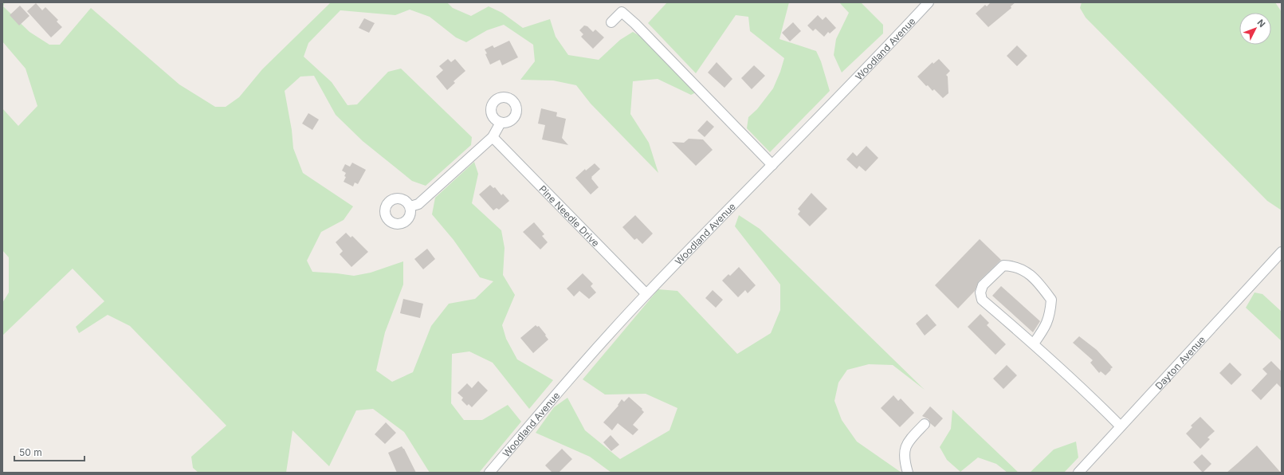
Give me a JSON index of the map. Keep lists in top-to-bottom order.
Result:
{
  "streets": {
    "street": ["Woodland Avenue", "Pine Needle Drive", "Dayton Avenue"]
  },
  "crossings": [
    ["Woodland Avenue", "Pine Needle Drive"]
  ],
  "scale_bar": "50 m",
  "north": "top right"
}
